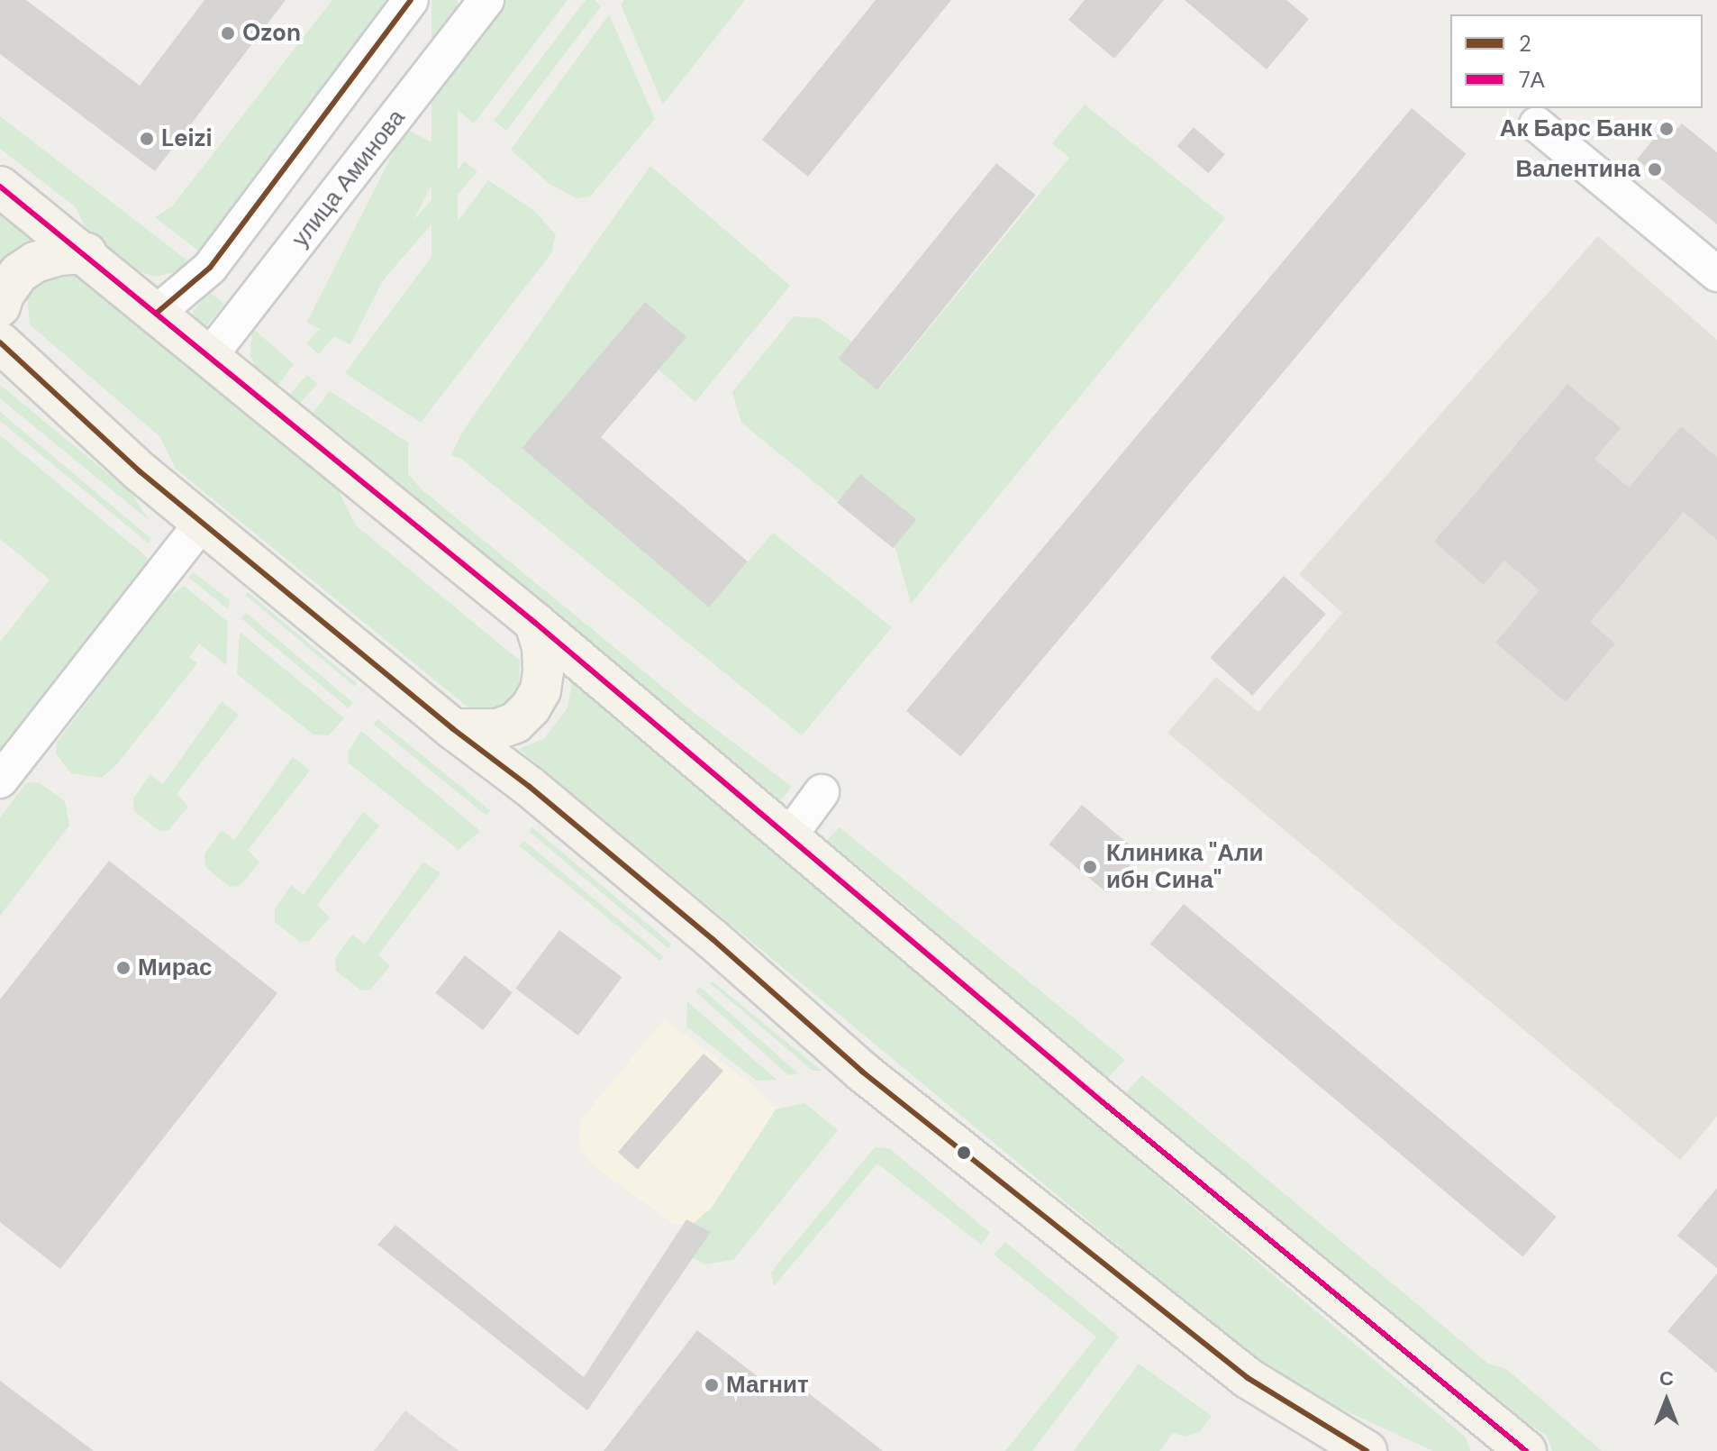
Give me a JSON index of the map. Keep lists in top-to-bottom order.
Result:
{
  "streets": {
    "street": ["улица Аминова"]
  },
  "places": [
    "Ozon",
    "Ак Барс Банк",
    "Leizi",
    "Валентина",
    "Клиника \"Али ибн Сина\"",
    "Мирас",
    "Магнит"
  ],
  "lines": ["transit line 2", "transit line 7А"],
  "legend": ["2", "7А"],
  "north": "top"
}
